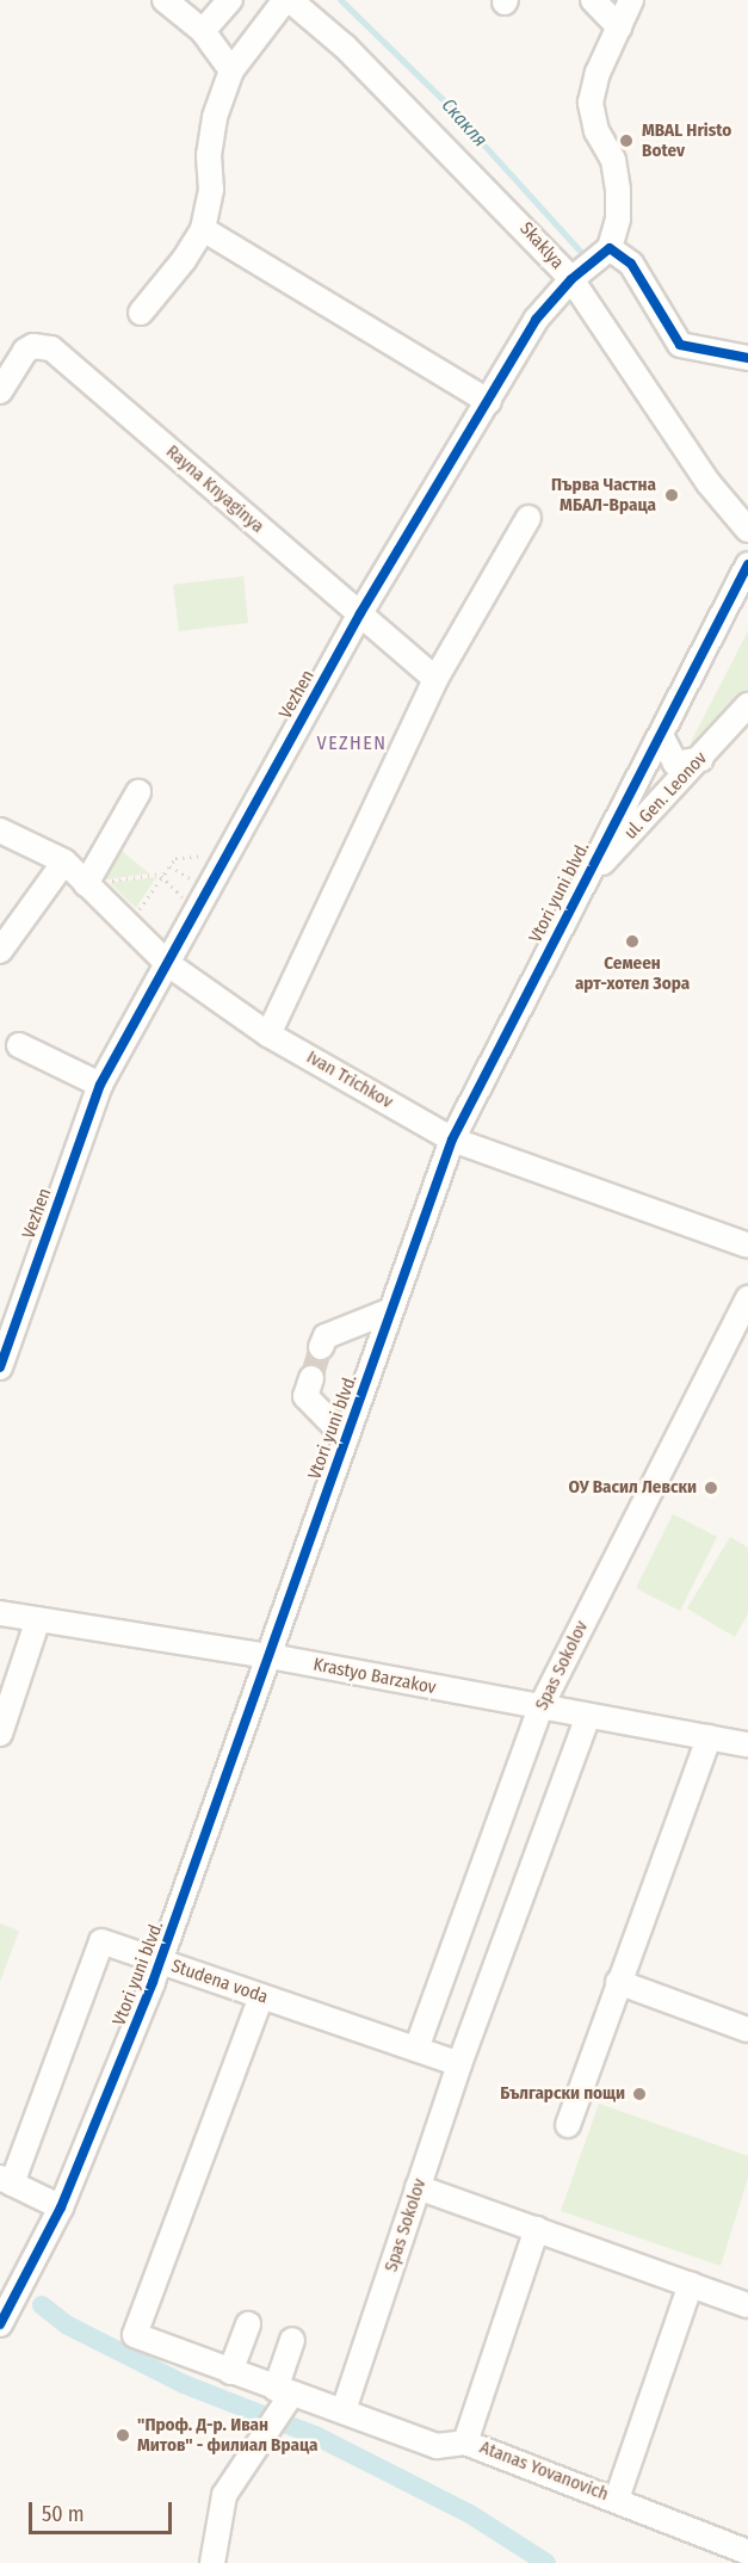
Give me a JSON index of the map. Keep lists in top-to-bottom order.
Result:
{
  "streets": {
    "street": [
      "Skaklya",
      "Rayna Knyaginya",
      "Vezhen",
      "ul. Gen. Leonov",
      "Vtori yuni blvd.",
      "Ivan Trichkov",
      "Spas Sokolov",
      "Krastyo Barzakov",
      "Studena voda",
      "Atanas Yovanovich"
    ]
  },
  "crossings": [
    ["Skaklya", "Vezhen"],
    ["Rayna Knyaginya", "Vezhen"],
    ["Vezhen", "Ivan Trichkov"],
    ["ul. Gen. Leonov", "Vtori yuni blvd."],
    ["Vtori yuni blvd.", "Ivan Trichkov"],
    ["Vtori yuni blvd.", "Krastyo Barzakov"],
    ["Vtori yuni blvd.", "Studena voda"],
    ["Spas Sokolov", "Krastyo Barzakov"],
    ["Spas Sokolov", "Studena voda"],
    ["Spas Sokolov", "Atanas Yovanovich"],
    ["Studena voda", "Atanas Yovanovich"]
  ],
  "districts": ["VEZHEN"],
  "water": ["Скакля"],
  "places": [
    "MBAL Hristo Botev",
    "Първа Частна МБАЛ-Враца",
    "Семеен арт-хотел Зора",
    "ОУ Васил Левски",
    "Български пощи",
    "\"Проф. Д-р. Иван Митов\" - филиал Враца"
  ],
  "scale_bar": "50 m"
}
